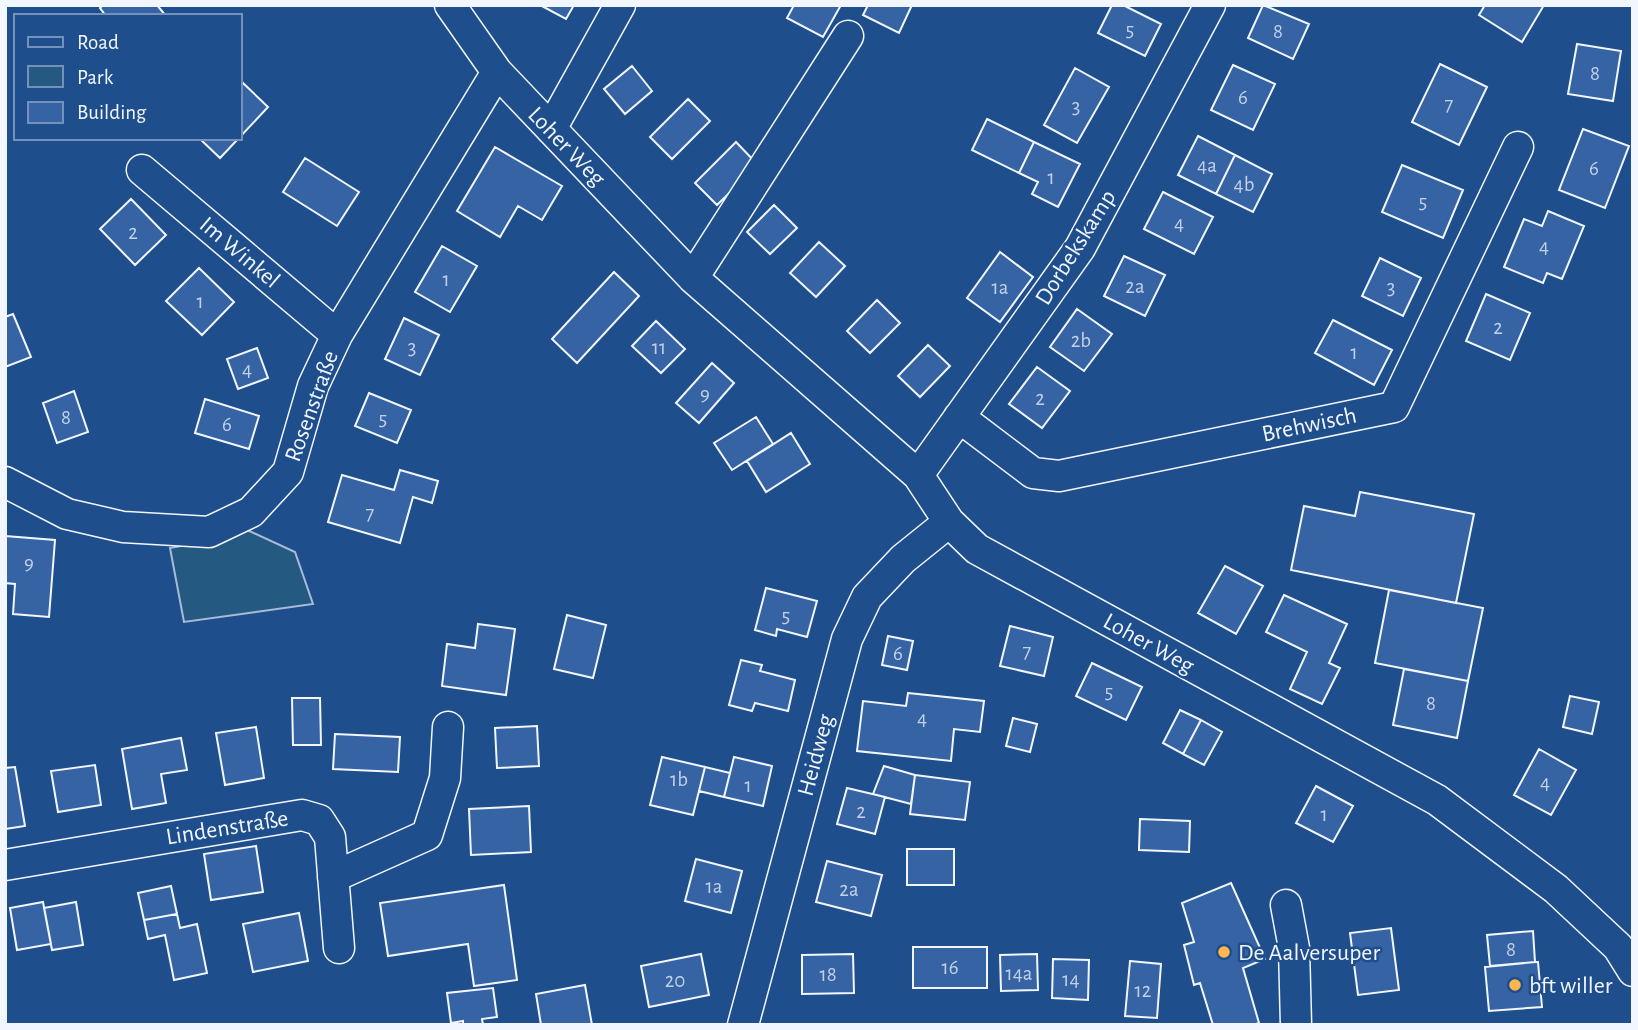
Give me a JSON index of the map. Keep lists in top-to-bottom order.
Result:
{
  "streets": {
    "street": [
      "Loher Weg",
      "Dorbekskamp",
      "Im Winkel",
      "Rosenstraße",
      "Brehwisch",
      "Heidweg",
      "Lindenstraße"
    ]
  },
  "crossings": [
    ["Loher Weg", "Dorbekskamp"],
    ["Loher Weg", "Rosenstraße"],
    ["Loher Weg", "Heidweg"],
    ["Dorbekskamp", "Brehwisch"],
    ["Im Winkel", "Rosenstraße"]
  ],
  "places": ["De Aalversuper", "bft willer"],
  "house_numbers": [
    "5",
    "8",
    "8",
    "6",
    "7",
    "3",
    "4a",
    "6",
    "1",
    "4b",
    "5",
    "4",
    "2",
    "4",
    "1",
    "2a",
    "1a",
    "3",
    "1",
    "2",
    "2b",
    "3",
    "11",
    "1",
    "4",
    "9",
    "2",
    "8",
    "5",
    "6",
    "7",
    "9",
    "5",
    "7",
    "6",
    "5",
    "8",
    "4",
    "1b",
    "4",
    "1",
    "2",
    "1",
    "1a",
    "2a",
    "8",
    "16",
    "14a",
    "18",
    "14",
    "20",
    "12"
  ],
  "legend": ["Road", "Park", "Building"]
}
